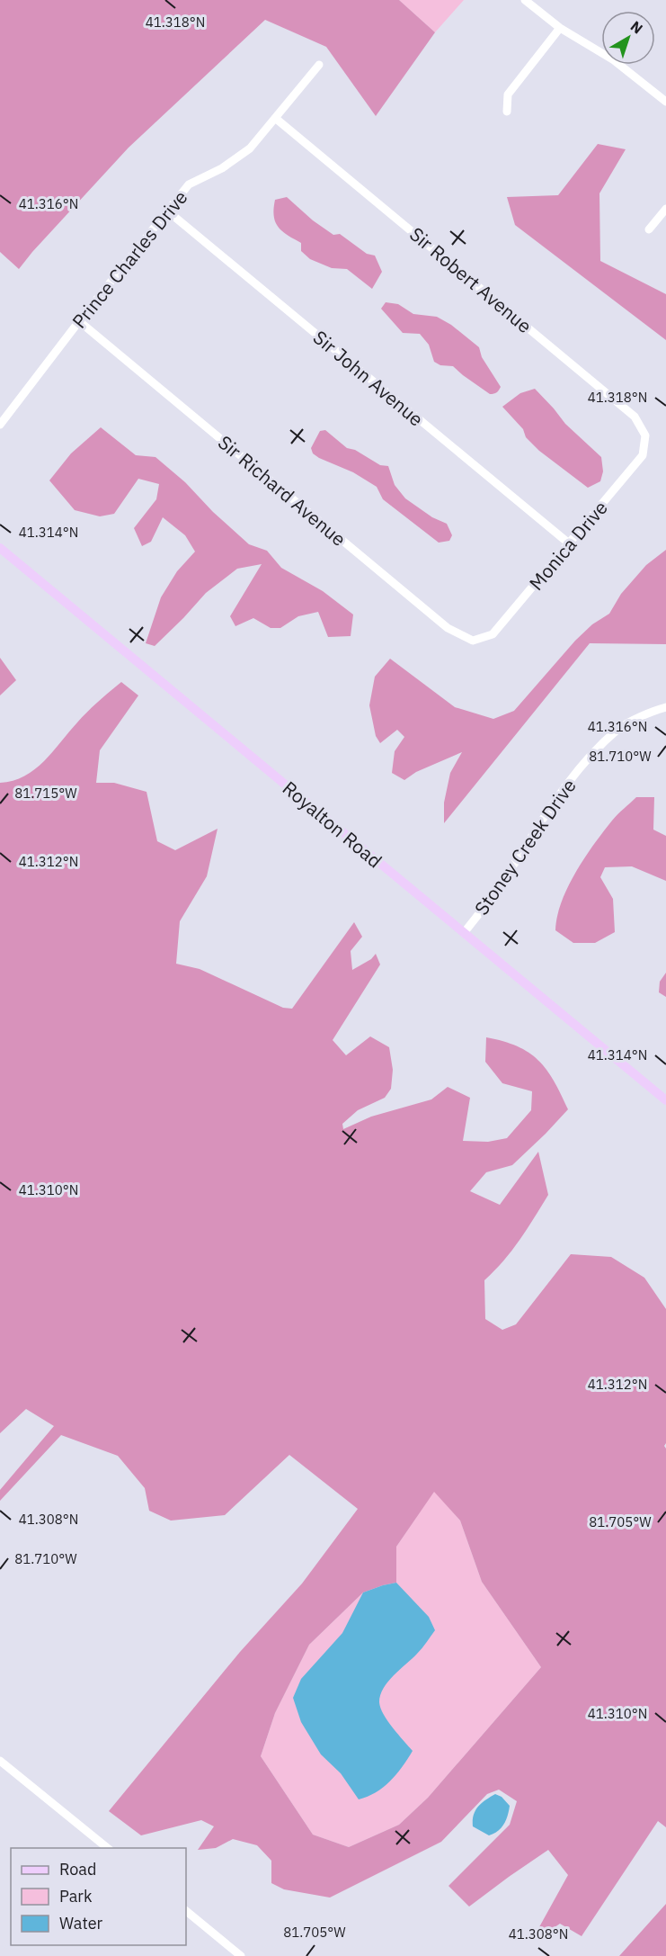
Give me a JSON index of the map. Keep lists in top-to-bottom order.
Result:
{
  "streets": {
    "main road": ["Royalton Road"],
    "street": [
      "Prince Charles Drive",
      "Sir Robert Avenue",
      "Sir John Avenue",
      "Sir Richard Avenue",
      "Monica Drive",
      "Stoney Creek Drive"
    ]
  },
  "crossings": [
    ["Prince Charles Drive", "Sir Robert Avenue"],
    ["Prince Charles Drive", "Sir John Avenue"],
    ["Prince Charles Drive", "Sir Richard Avenue"],
    ["Sir Robert Avenue", "Monica Drive"],
    ["Sir John Avenue", "Monica Drive"],
    ["Sir Richard Avenue", "Monica Drive"],
    ["Royalton Road", "Stoney Creek Drive"]
  ],
  "legend": ["Road", "Park", "Water"],
  "north": "top right",
  "coordinates": [
    "41.318°N",
    "41.316°N",
    "41.314°N",
    "81.710°W",
    "81.715°W",
    "41.312°N",
    "41.310°N",
    "41.308°N",
    "81.705°W"
  ]
}
